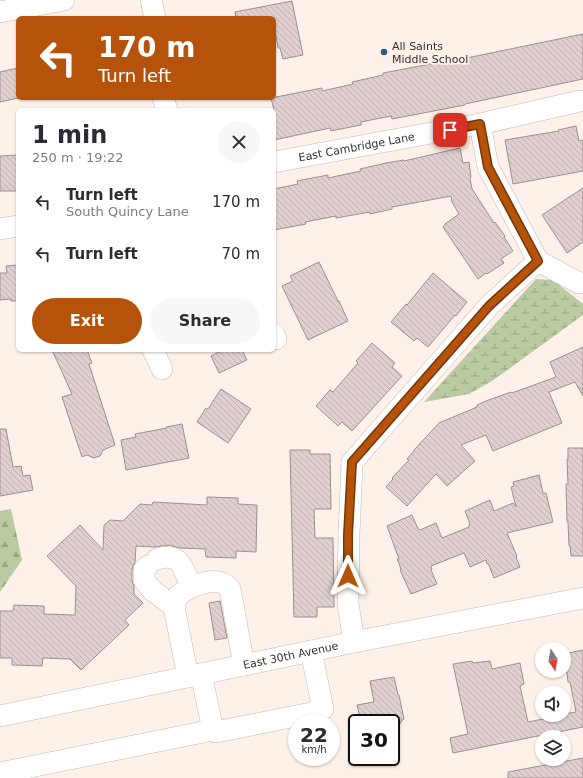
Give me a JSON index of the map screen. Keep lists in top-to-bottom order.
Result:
{
  "streets": {
    "street": ["East Cambridge Lane", "East 30th Avenue"]
  },
  "places": ["All Saints Middle School"],
  "north": "bottom",
  "page": {
    "turn": ["170 m", "Turn left"],
    "heading": ["1 min", "250 m · 19:22"],
    "list": [
      {
        "name": "Turn left",
        "note": "South Quincy Lane",
        "value": "170 m"
      },
      {
        "name": "Turn left",
        "value": "70 m"
      }
    ],
    "buttons": ["Exit", "Share"],
    "speed": "22 km/h",
    "limit": "30"
  }
}
